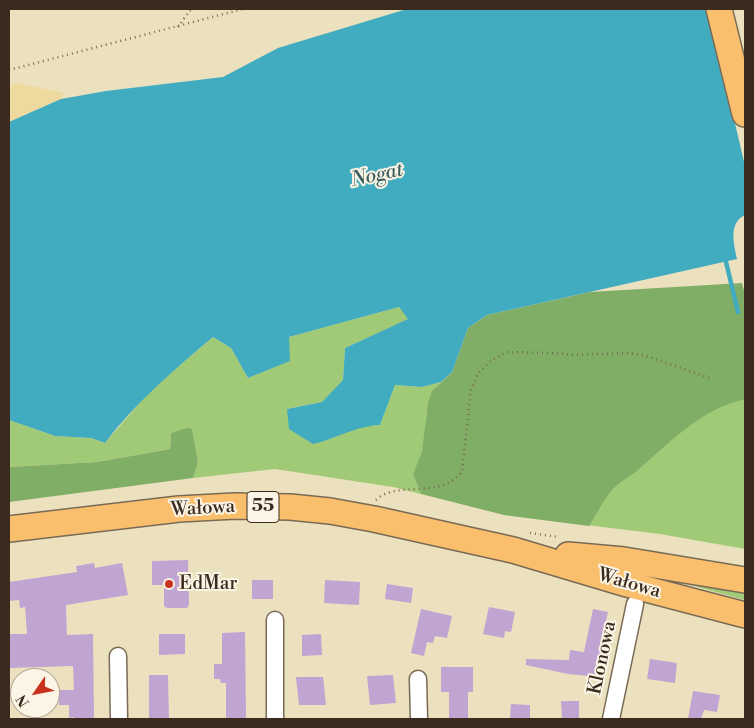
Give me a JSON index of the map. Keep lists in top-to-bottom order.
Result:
{
  "streets": {
    "main road": ["55", "Wałowa"],
    "street": ["Klonowa"]
  },
  "water": ["Nogat"],
  "places": ["EdMar"],
  "north": "bottom left"
}
